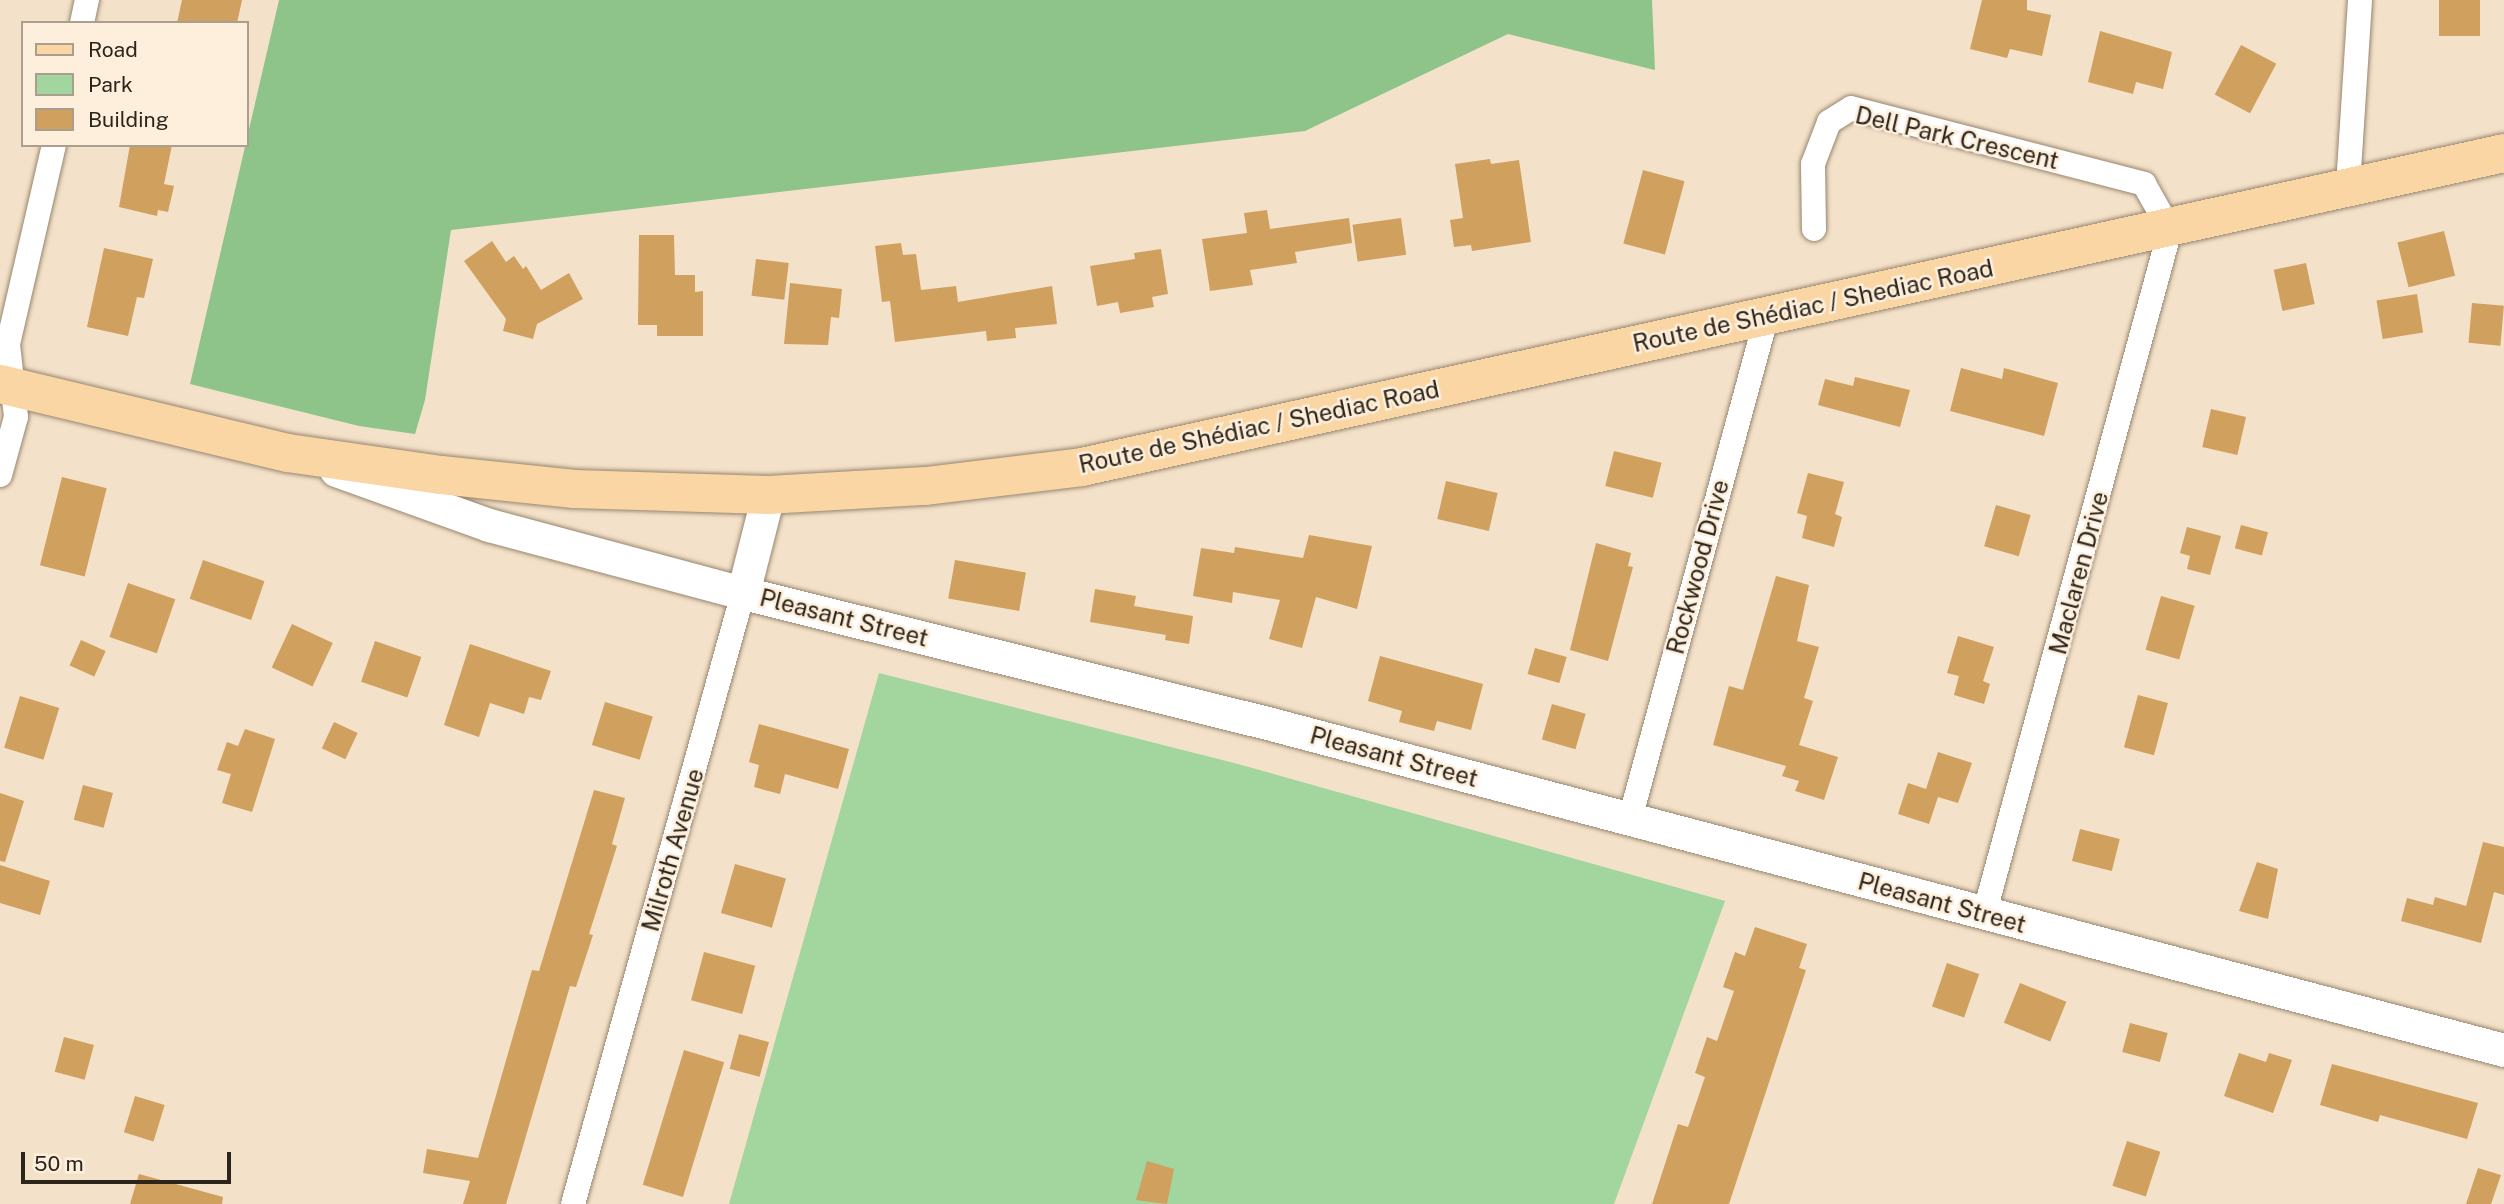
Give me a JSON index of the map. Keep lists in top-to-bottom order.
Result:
{
  "streets": {
    "main road": ["Route de Shédiac / Shediac Road"],
    "street": [
      "Dell Park Crescent",
      "Rockwood Drive",
      "Maclaren Drive",
      "Pleasant Street",
      "Milroth Avenue"
    ]
  },
  "crossings": [
    ["Dell Park Crescent", "Route de Shédiac / Shediac Road"],
    ["Dell Park Crescent", "Maclaren Drive"],
    ["Route de Shédiac / Shediac Road", "Rockwood Drive"],
    ["Route de Shédiac / Shediac Road", "Maclaren Drive"],
    ["Route de Shédiac / Shediac Road", "Pleasant Street"],
    ["Route de Shédiac / Shediac Road", "Milroth Avenue"],
    ["Rockwood Drive", "Pleasant Street"],
    ["Maclaren Drive", "Pleasant Street"],
    ["Pleasant Street", "Milroth Avenue"]
  ],
  "legend": ["Road", "Park", "Building"],
  "scale_bar": "50 m"
}
